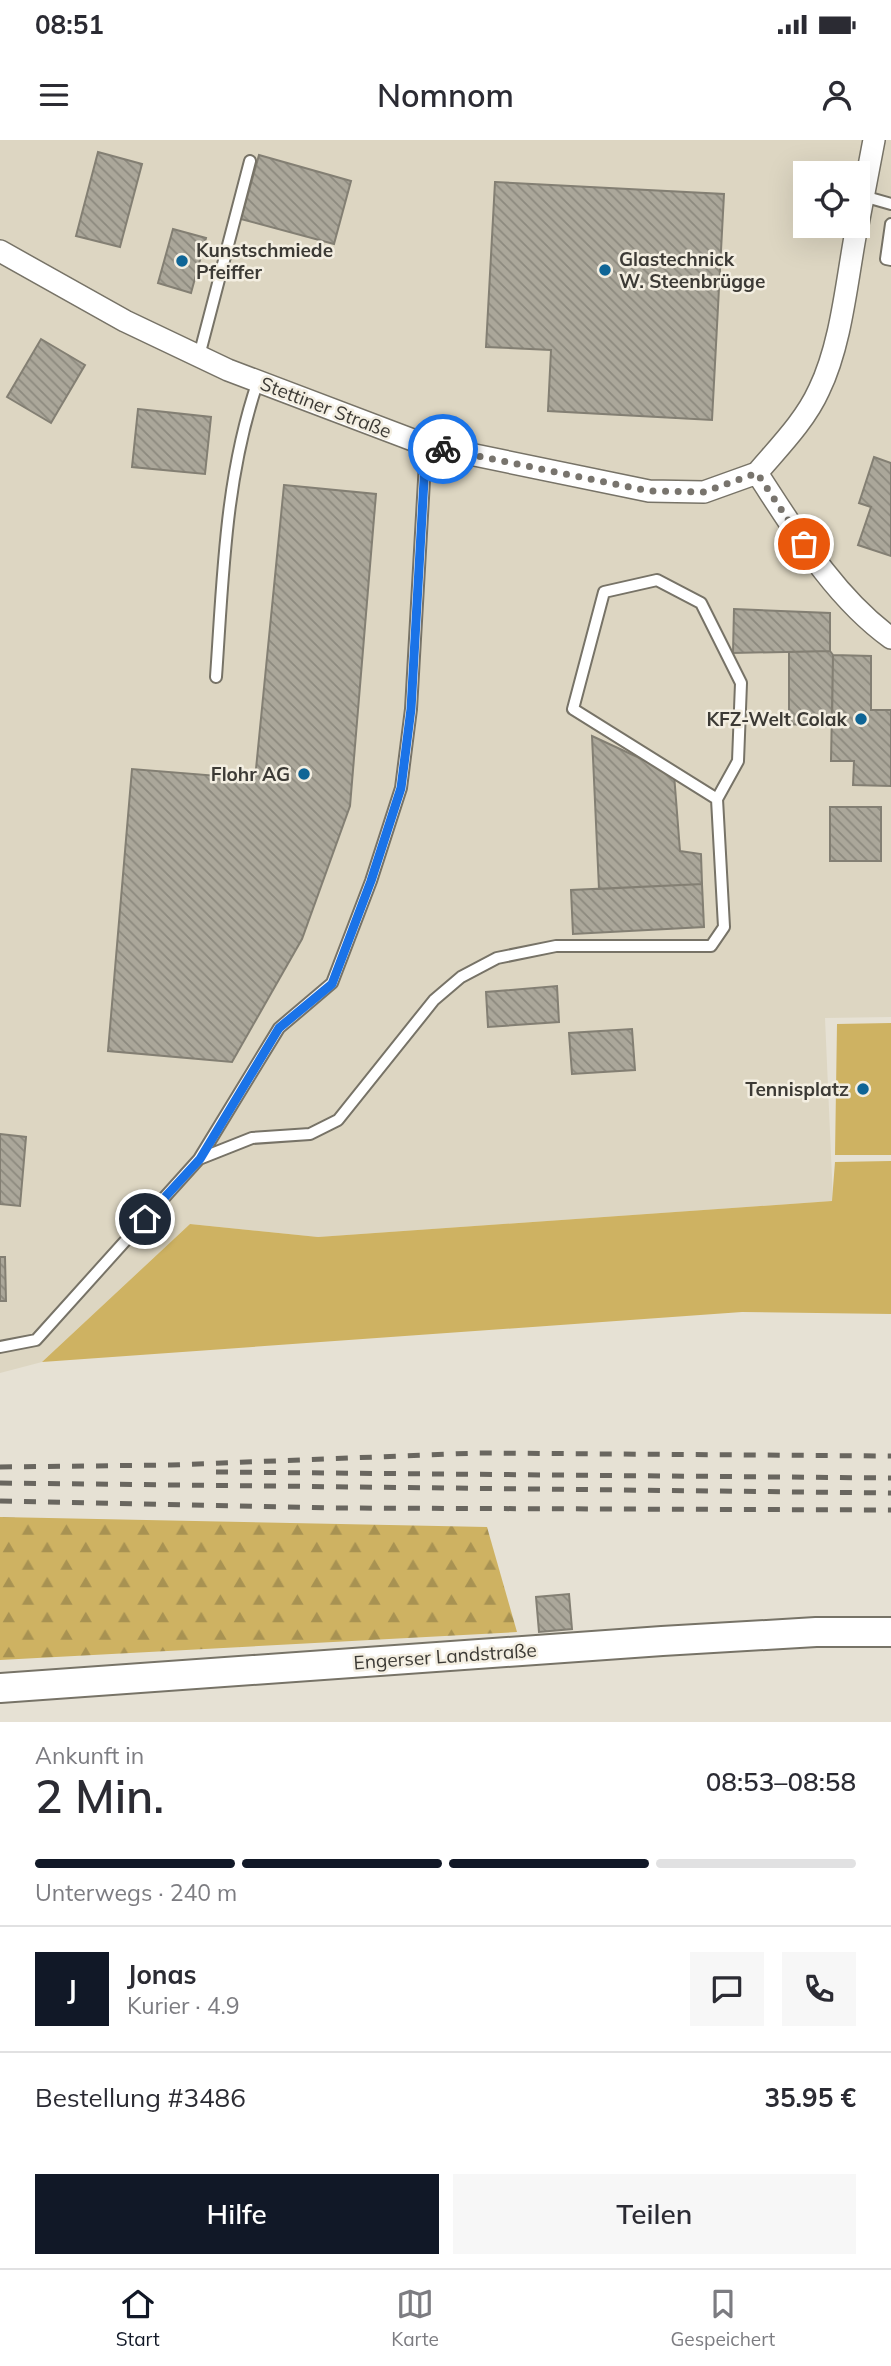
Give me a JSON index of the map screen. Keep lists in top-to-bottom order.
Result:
{
  "streets": {
    "main road": ["Engerser Landstraße"],
    "street": ["Stettiner Straße"]
  },
  "places": [
    "Kunstschmiede Pfeiffer",
    "Glastechnick W. Steenbrügge",
    "KFZ-Welt Colak",
    "Flohr AG",
    "Tennisplatz"
  ],
  "page": {
    "status": "08:51",
    "header": "Nomnom",
    "heading": ["2 Min.", "Ankunft in", "08:53–08:58"],
    "panel": [
      "Jonas",
      "Kurier · 4.9",
      "Bestellung #3486",
      "35.95 €"
    ],
    "bar": "Unterwegs · 240 m",
    "round": "J",
    "buttons": ["Hilfe", "Teilen"],
    "tabs": ["Start", "Karte", "Gespeichert"]
  }
}
